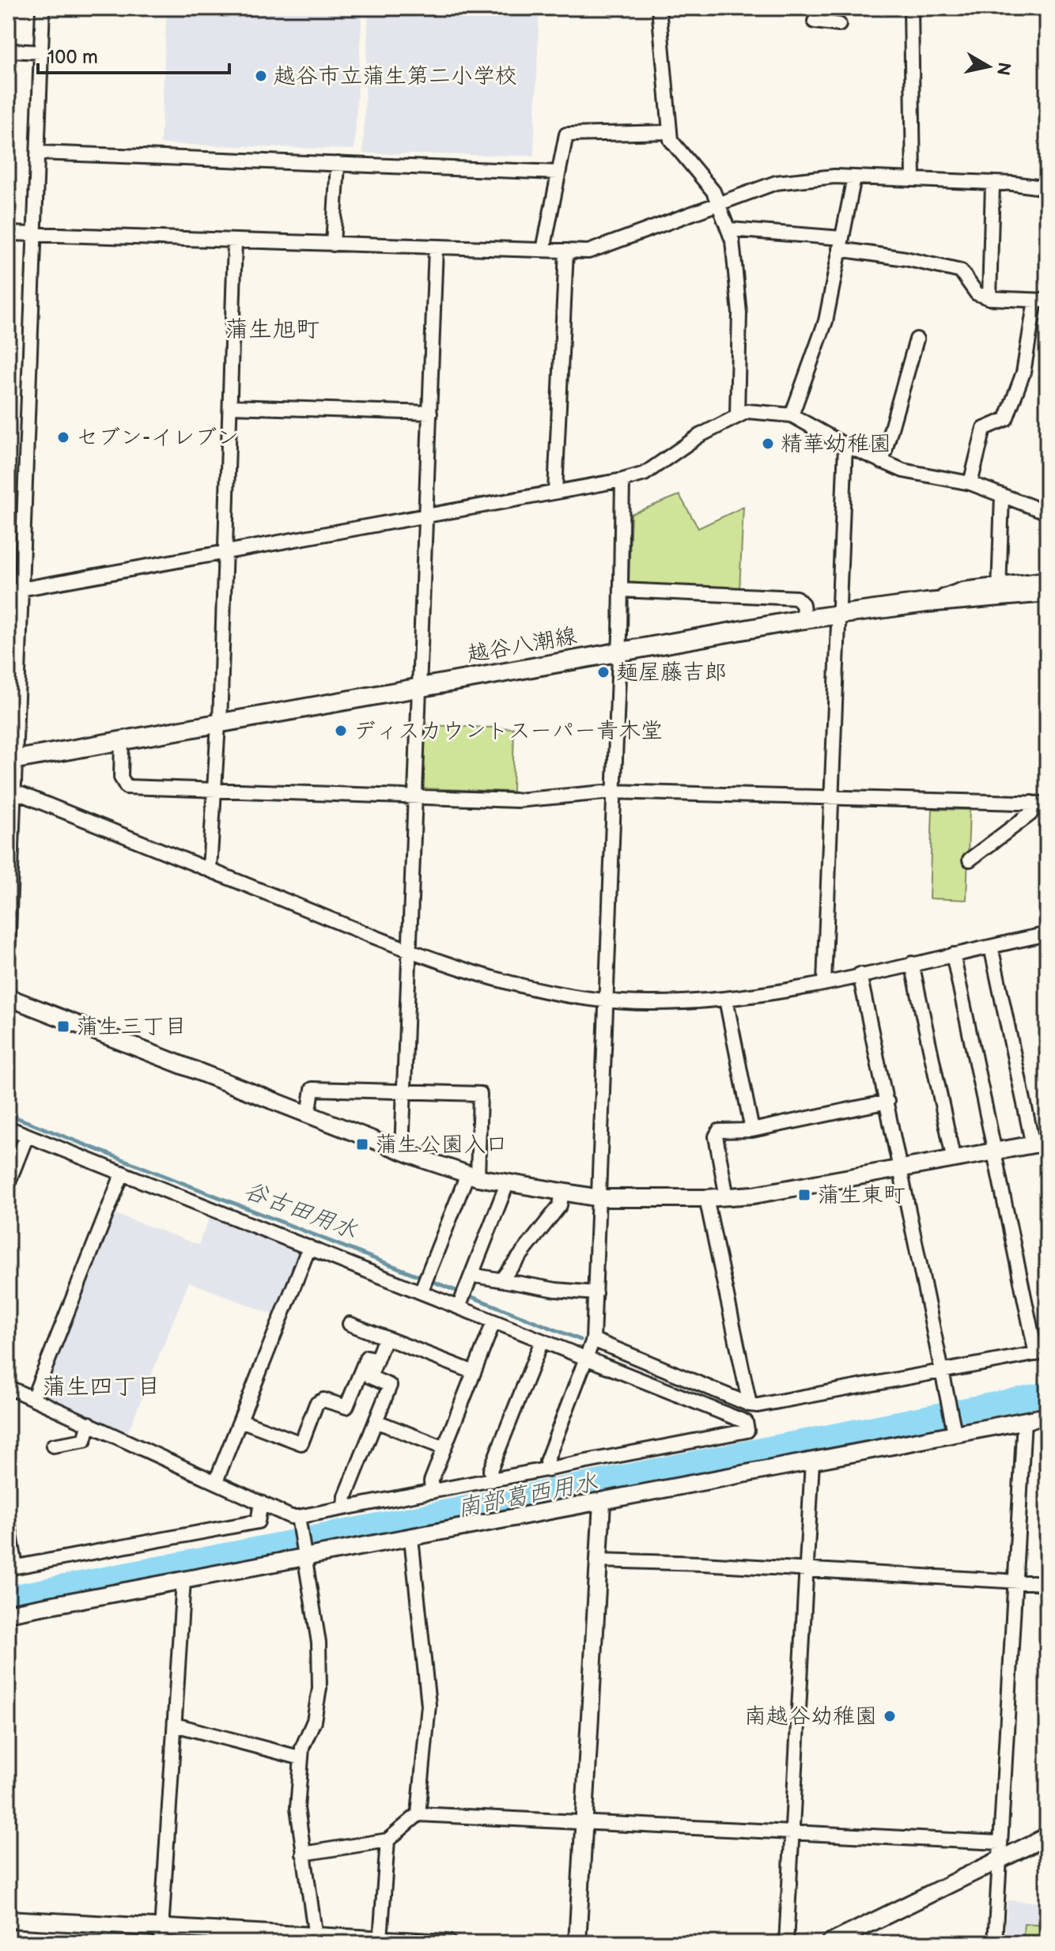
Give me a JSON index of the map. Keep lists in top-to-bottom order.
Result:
{
  "streets": {
    "main road": ["越谷八潮線"]
  },
  "districts": ["蒲生旭町", "蒲生四丁目"],
  "water": ["谷古田用水", "南部葛西用水"],
  "places": {
    "other": [
      "越谷市立蒲生第二小学校",
      "セブン-イレブン",
      "精華幼稚園",
      "麺屋藤吉郎",
      "ディスカウントスーパー青木堂",
      "南越谷幼稚園"
    ],
    "transit": ["蒲生三丁目", "蒲生公園入口", "蒲生東町"]
  },
  "scale_bar": "100 m",
  "north": "right"
}
